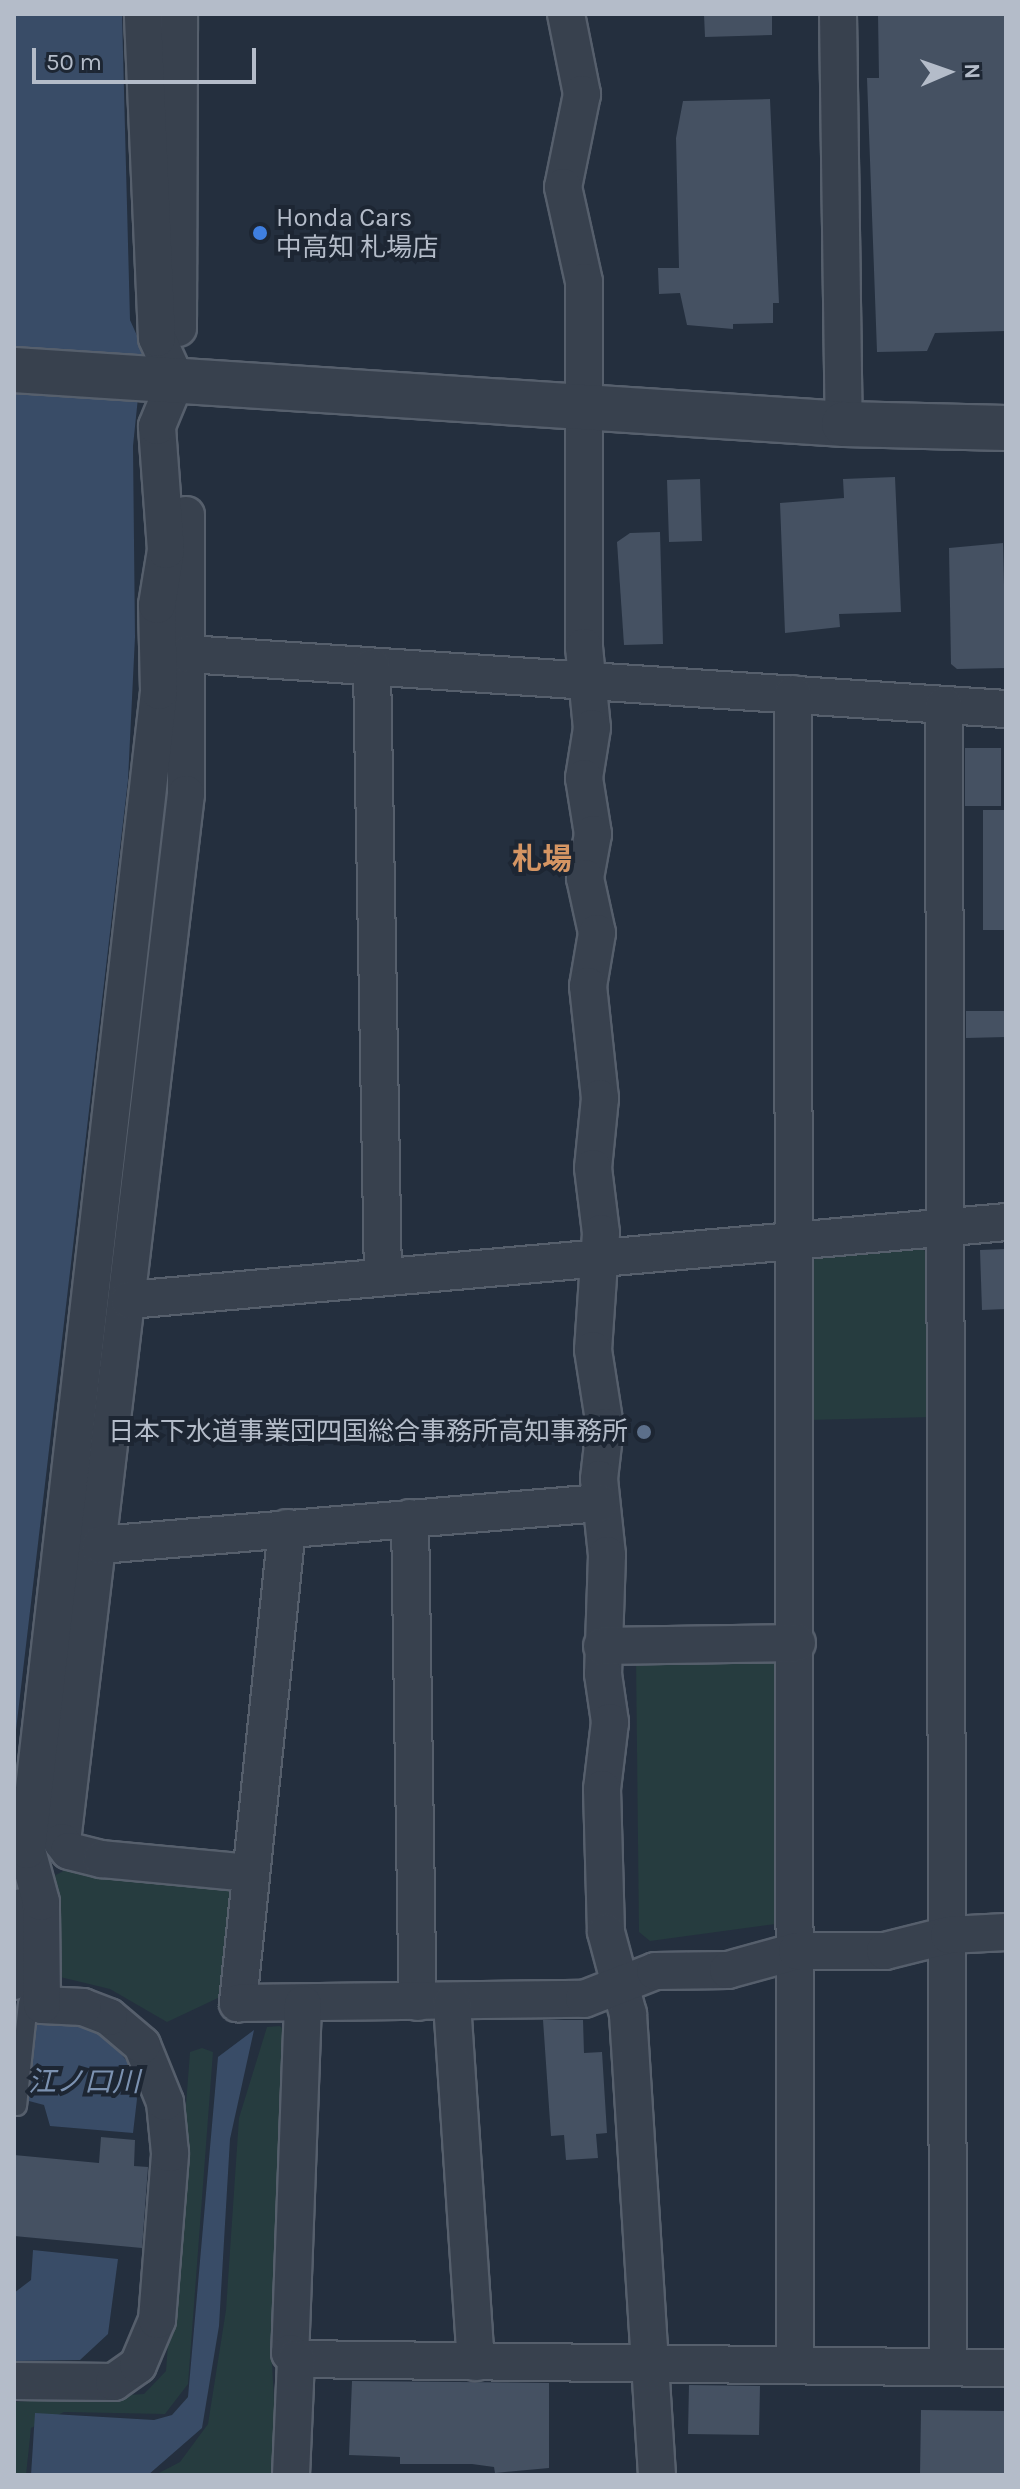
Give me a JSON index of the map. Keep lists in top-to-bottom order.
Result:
{
  "districts": ["札場"],
  "water": ["江ノ口川"],
  "places": ["Honda Cars 中高知 札場店", "日本下水道事業団四国総合事務所高知事務所"],
  "scale_bar": "50 m",
  "north": "right"
}
